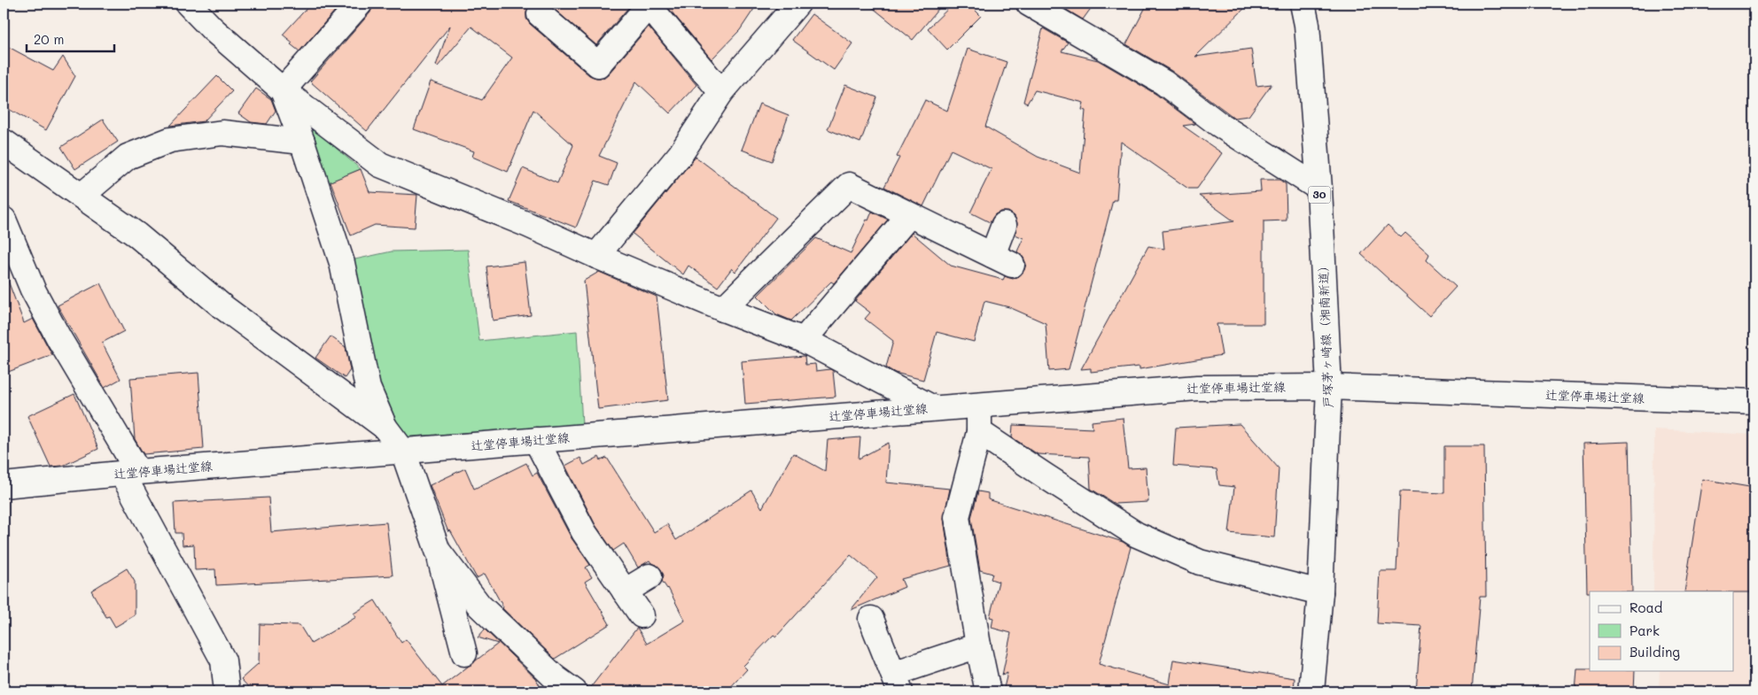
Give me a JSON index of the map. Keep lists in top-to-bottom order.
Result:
{
  "streets": {
    "main road": ["30", "戸塚茅ヶ崎線（湘南新道）", "辻堂停車場辻堂線"]
  },
  "crossings": [
    ["戸塚茅ヶ崎線（湘南新道）", "辻堂停車場辻堂線"]
  ],
  "legend": ["Road", "Park", "Building"],
  "scale_bar": "20 m"
}
